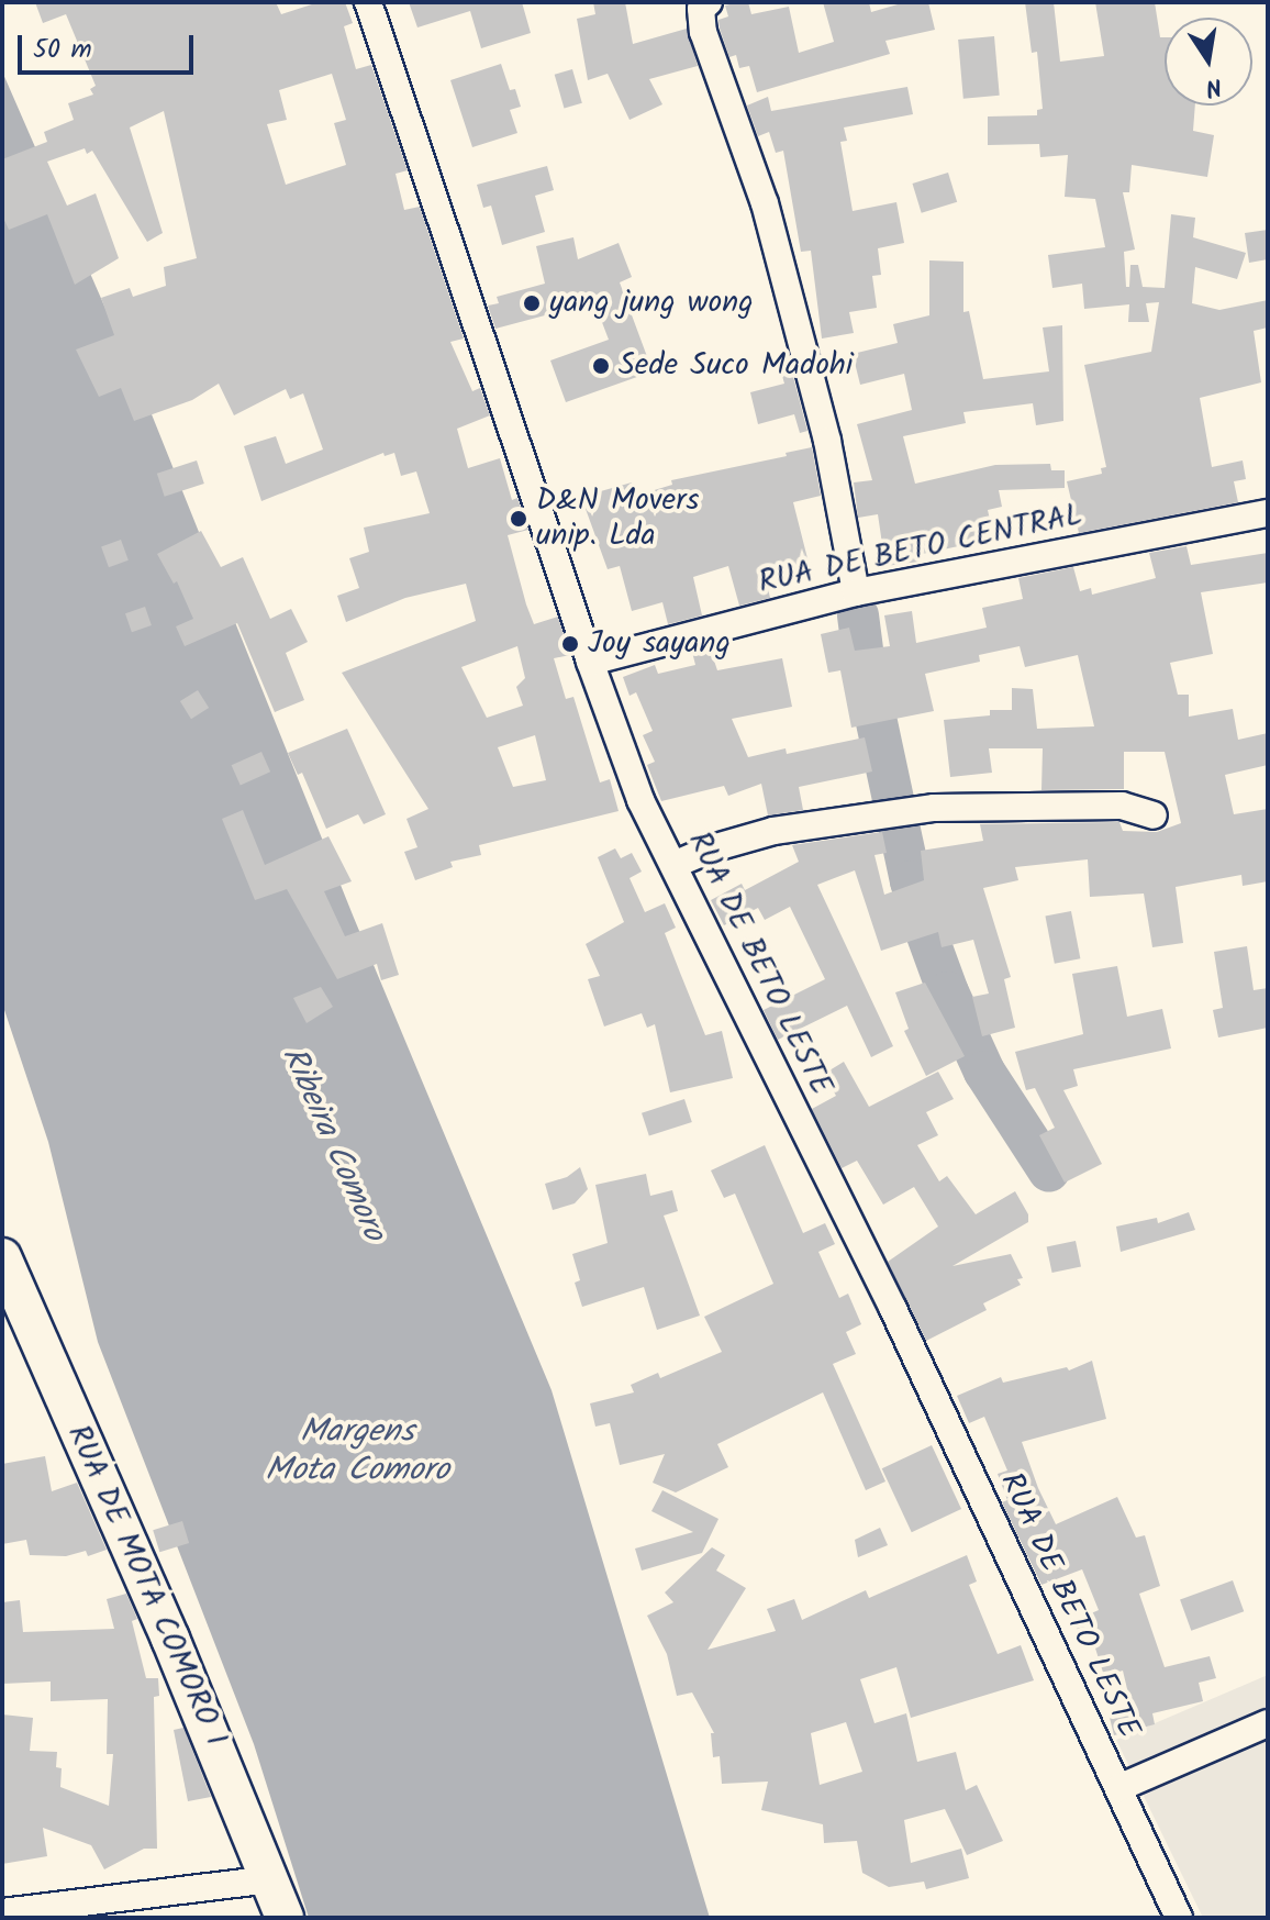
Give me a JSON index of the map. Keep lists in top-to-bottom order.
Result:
{
  "streets": {
    "street": ["RUA DE BETO CENTRAL", "RUA DE BETO LESTE", "RUA DE MOTA COMORO I"]
  },
  "crossings": [
    ["RUA DE BETO CENTRAL", "RUA DE BETO LESTE"]
  ],
  "water": ["Ribeira Comoro", "Margens Mota Comoro"],
  "places": [
    "yang jung wong",
    "Sede Suco Madohi",
    "D&N Movers unip. Lda",
    "Joy sayang"
  ],
  "scale_bar": "50 m",
  "north": "bottom"
}
